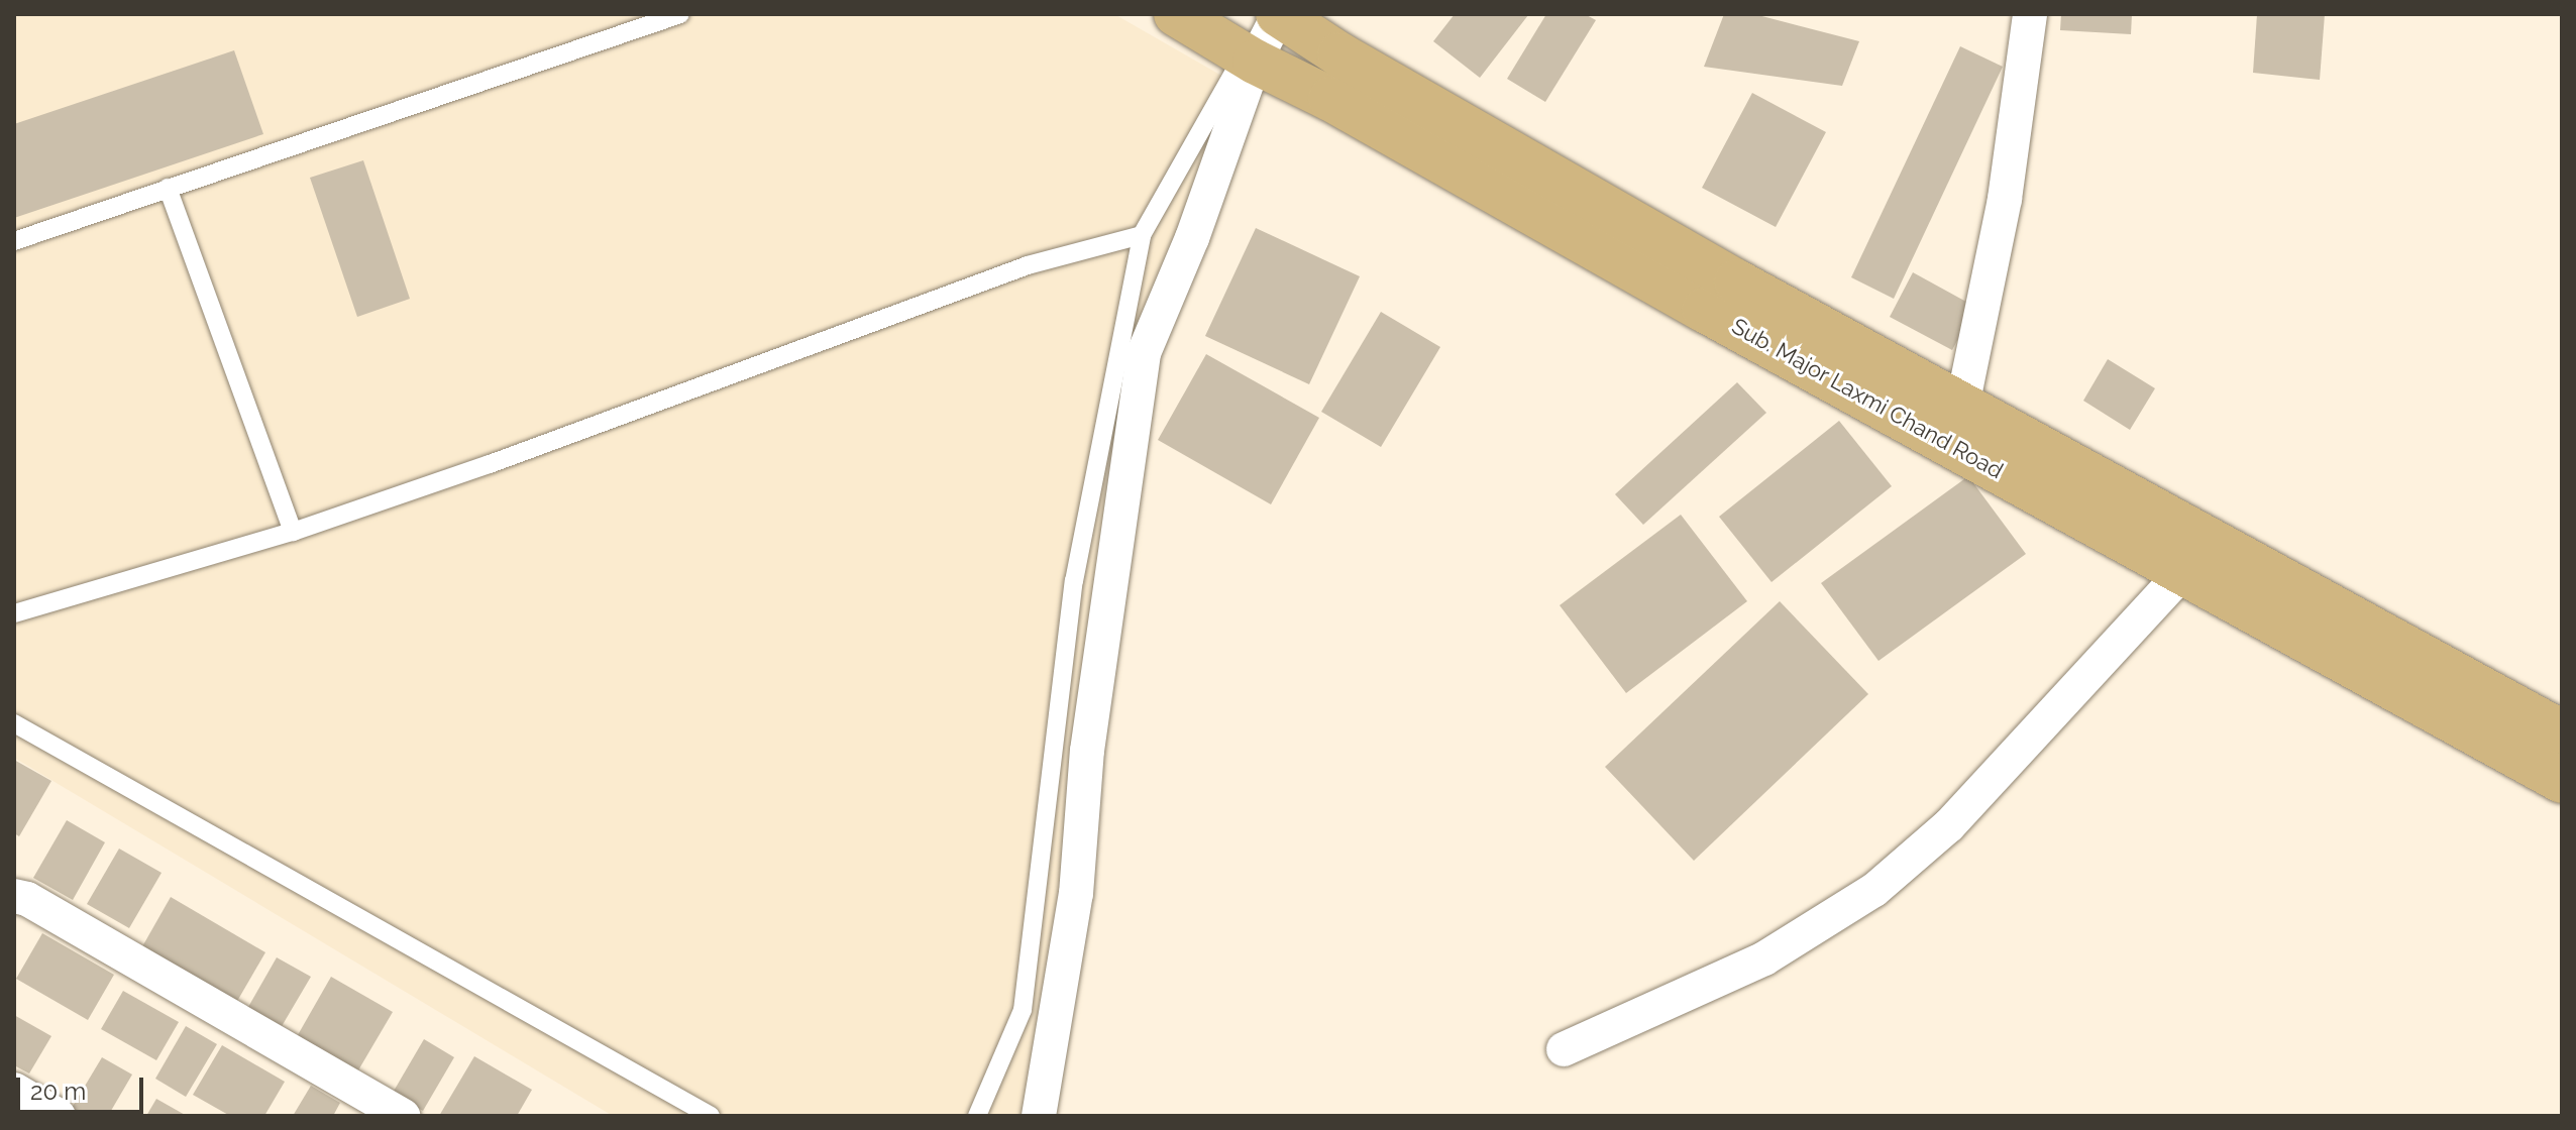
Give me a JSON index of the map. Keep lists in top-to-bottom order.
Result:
{
  "streets": {
    "main road": ["Sub. Major Laxmi Chand Road"]
  },
  "scale_bar": "20 m"
}
